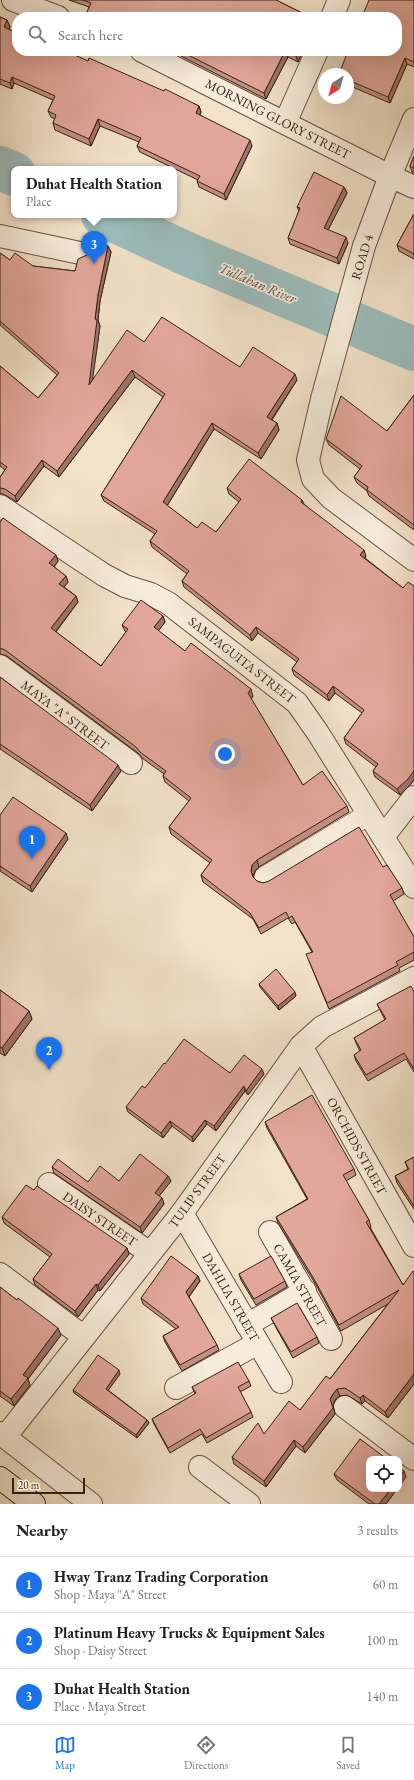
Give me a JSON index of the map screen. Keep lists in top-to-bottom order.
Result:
{
  "streets": {
    "street": [
      "MORNING GLORY STREET",
      "ROAD 4",
      "SAMPAGUITA STREET",
      "MAYA \"A\" STREET",
      "ORCHIDS STREET",
      "TULIP STREET",
      "DAISY STREET",
      "CAMIA STREET",
      "DAHLIA STREET"
    ]
  },
  "crossings": [
    ["MORNING GLORY STREET", "ROAD 4"],
    ["ORCHIDS STREET", "TULIP STREET"],
    ["TULIP STREET", "DAISY STREET"],
    ["TULIP STREET", "DAHLIA STREET"]
  ],
  "water": ["Tullahan River"],
  "scale_bar": "20 m",
  "north": "bottom left",
  "page": {
    "search": "Search here",
    "popup": ["Duhat Health Station", "Place"],
    "pins": ["3", "1", "2"],
    "scale": "20 m",
    "heading": ["Nearby", "3 results"],
    "list": [
      {
        "mark": "1",
        "name": "Hway Tranz Trading Corporation",
        "note": "Shop · Maya \"A\" Street",
        "value": "60 m"
      },
      {
        "mark": "2",
        "name": "Platinum Heavy Trucks & Equipment Sales",
        "note": "Shop · Daisy Street",
        "value": "100 m"
      },
      {
        "mark": "3",
        "name": "Duhat Health Station",
        "note": "Place · Maya Street",
        "value": "140 m"
      }
    ],
    "nav": ["Map", "Directions", "Saved"]
  }
}
